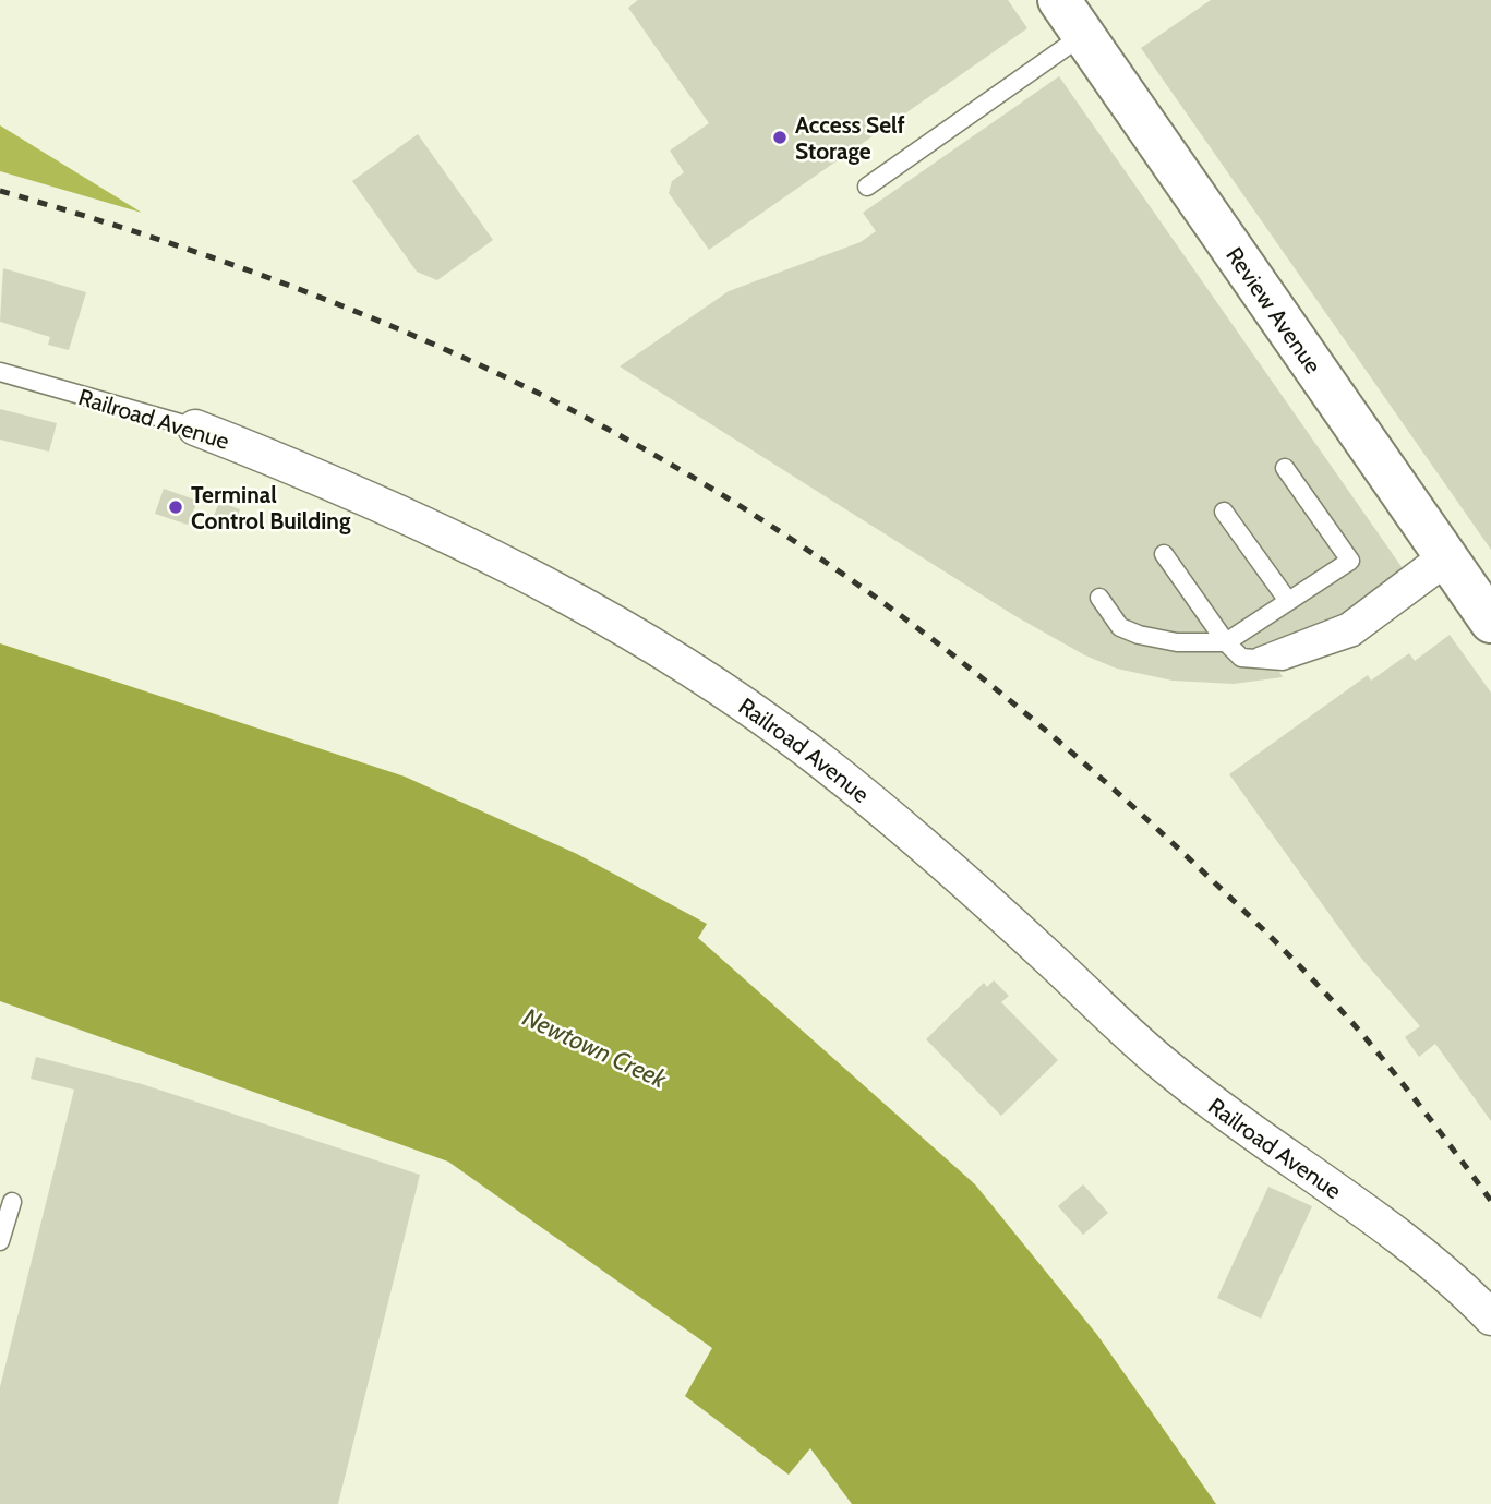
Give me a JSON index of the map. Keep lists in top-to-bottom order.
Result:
{
  "streets": {
    "main road": ["Review Avenue"],
    "street": ["Railroad Avenue"]
  },
  "water": ["Newtown Creek"],
  "places": ["Access Self Storage", "Terminal Control Building"]
}
